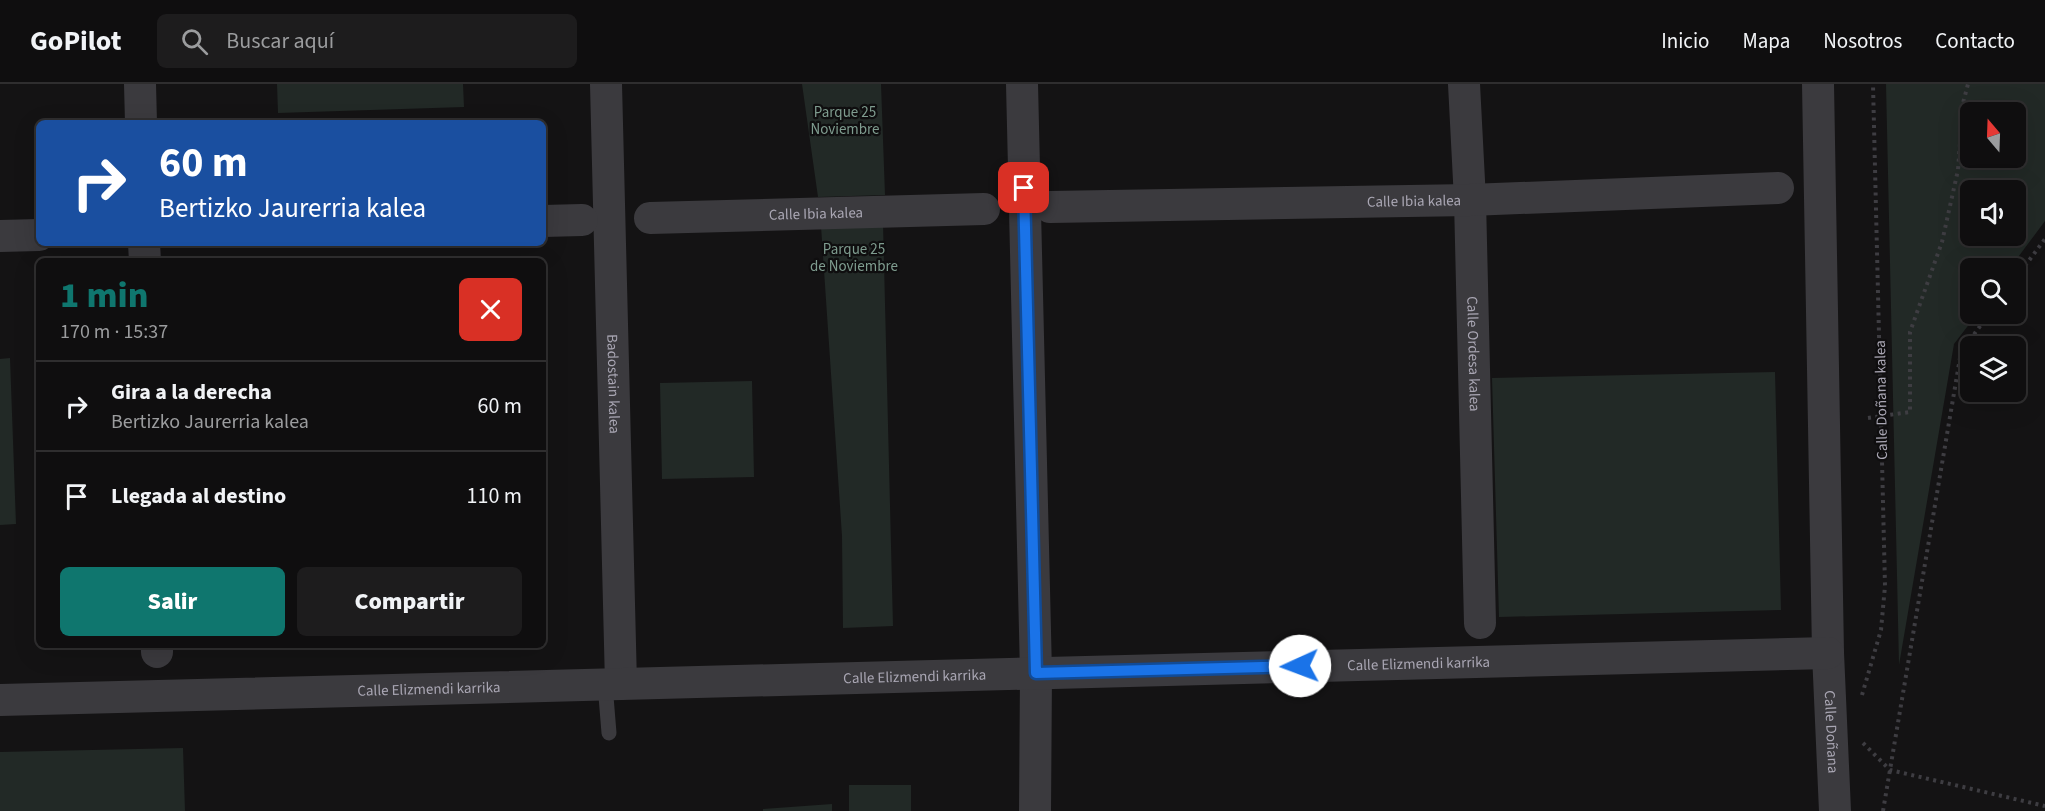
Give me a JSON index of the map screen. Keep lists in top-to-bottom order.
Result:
{
  "streets": {
    "street": [
      "Calle Ibia kalea",
      "Calle Ordesa kalea",
      "Badostain kalea",
      "Calle Elizmendi karrika",
      "Calle Doñana"
    ],
    "path": ["Calle Doñana kalea"]
  },
  "crossings": [
    ["Calle Ibia kalea", "Calle Ordesa kalea"],
    ["Badostain kalea", "Calle Elizmendi karrika"],
    ["Calle Elizmendi karrika", "Calle Doñana"]
  ],
  "parks": ["Parque 25 Noviembre", "Parque 25 de Noviembre"],
  "north": "top",
  "page": {
    "header": "GoPilot",
    "search": "Buscar aquí",
    "nav": [
      "Inicio",
      "Mapa",
      "Nosotros",
      "Contacto"
    ],
    "turn": ["60 m", "Bertizko Jaurerria kalea"],
    "heading": ["1 min", "170 m · 15:37"],
    "list": [
      {
        "name": "Gira a la derecha",
        "note": "Bertizko Jaurerria kalea",
        "value": "60 m"
      },
      {
        "name": "Llegada al destino",
        "value": "110 m"
      }
    ],
    "buttons": ["Salir", "Compartir"]
  }
}
